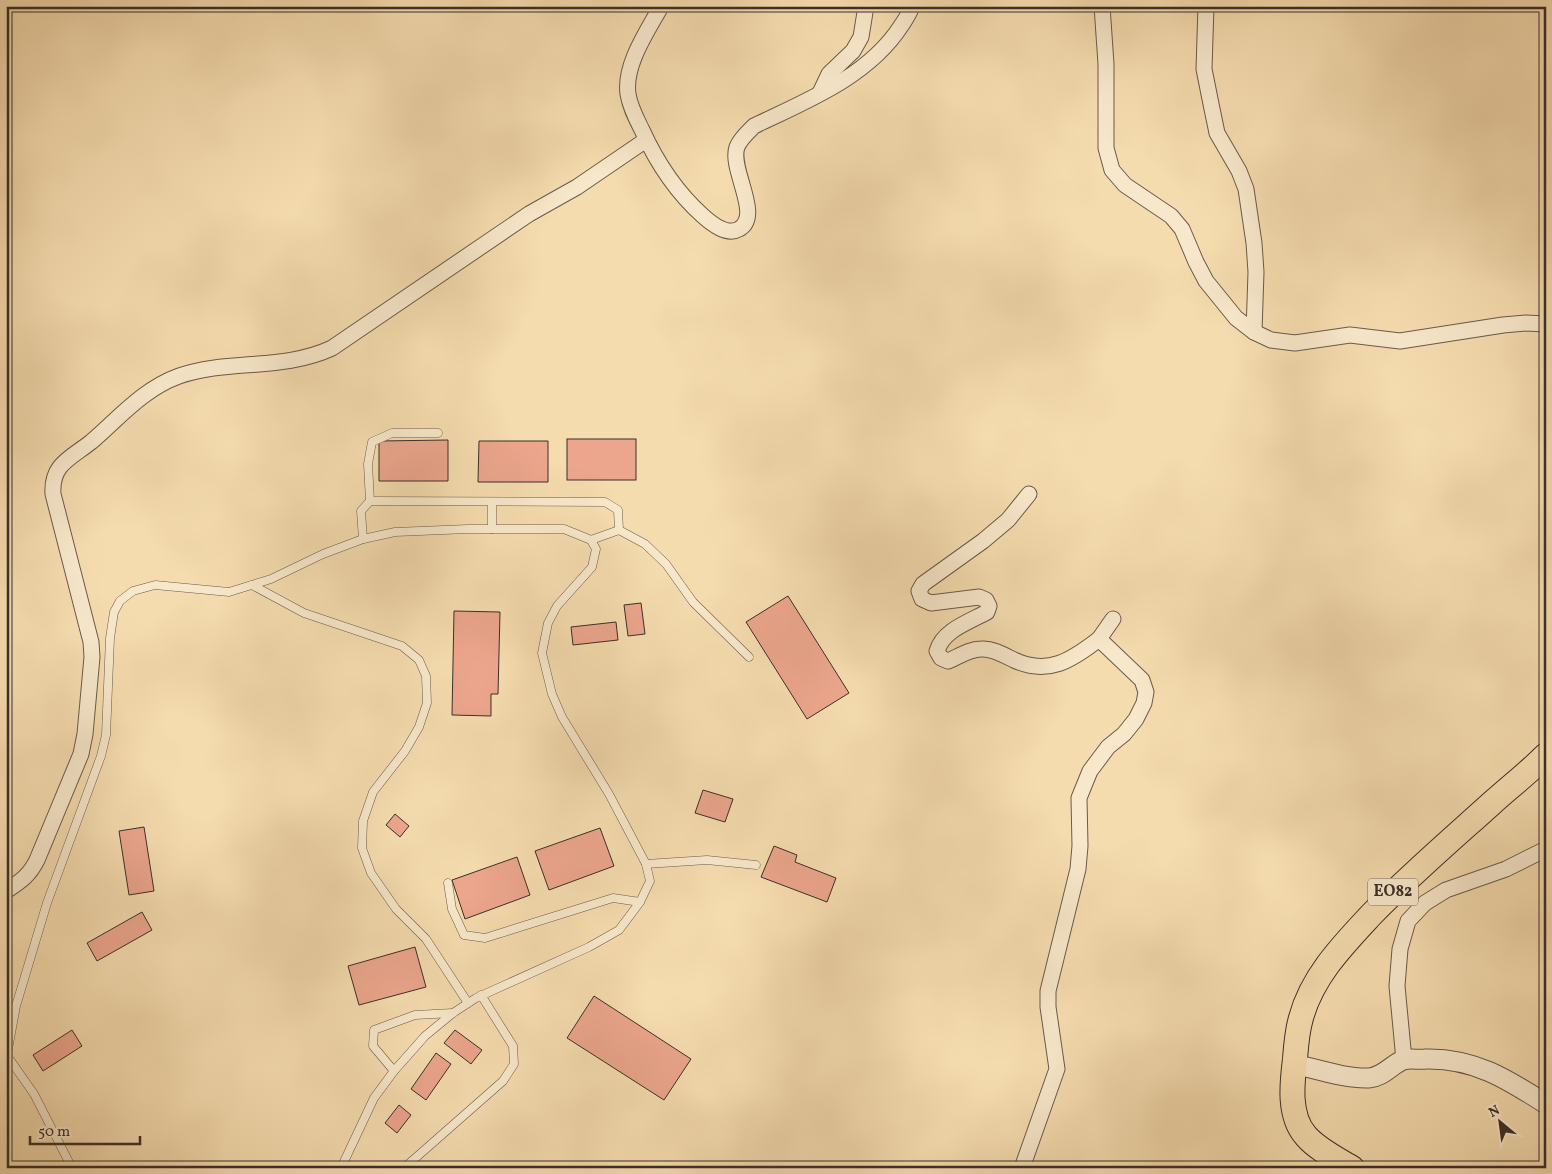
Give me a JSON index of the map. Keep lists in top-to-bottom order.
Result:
{
  "streets": {
    "main road": ["ΕΟ82"]
  },
  "scale_bar": "50 m",
  "north": "top left"
}
